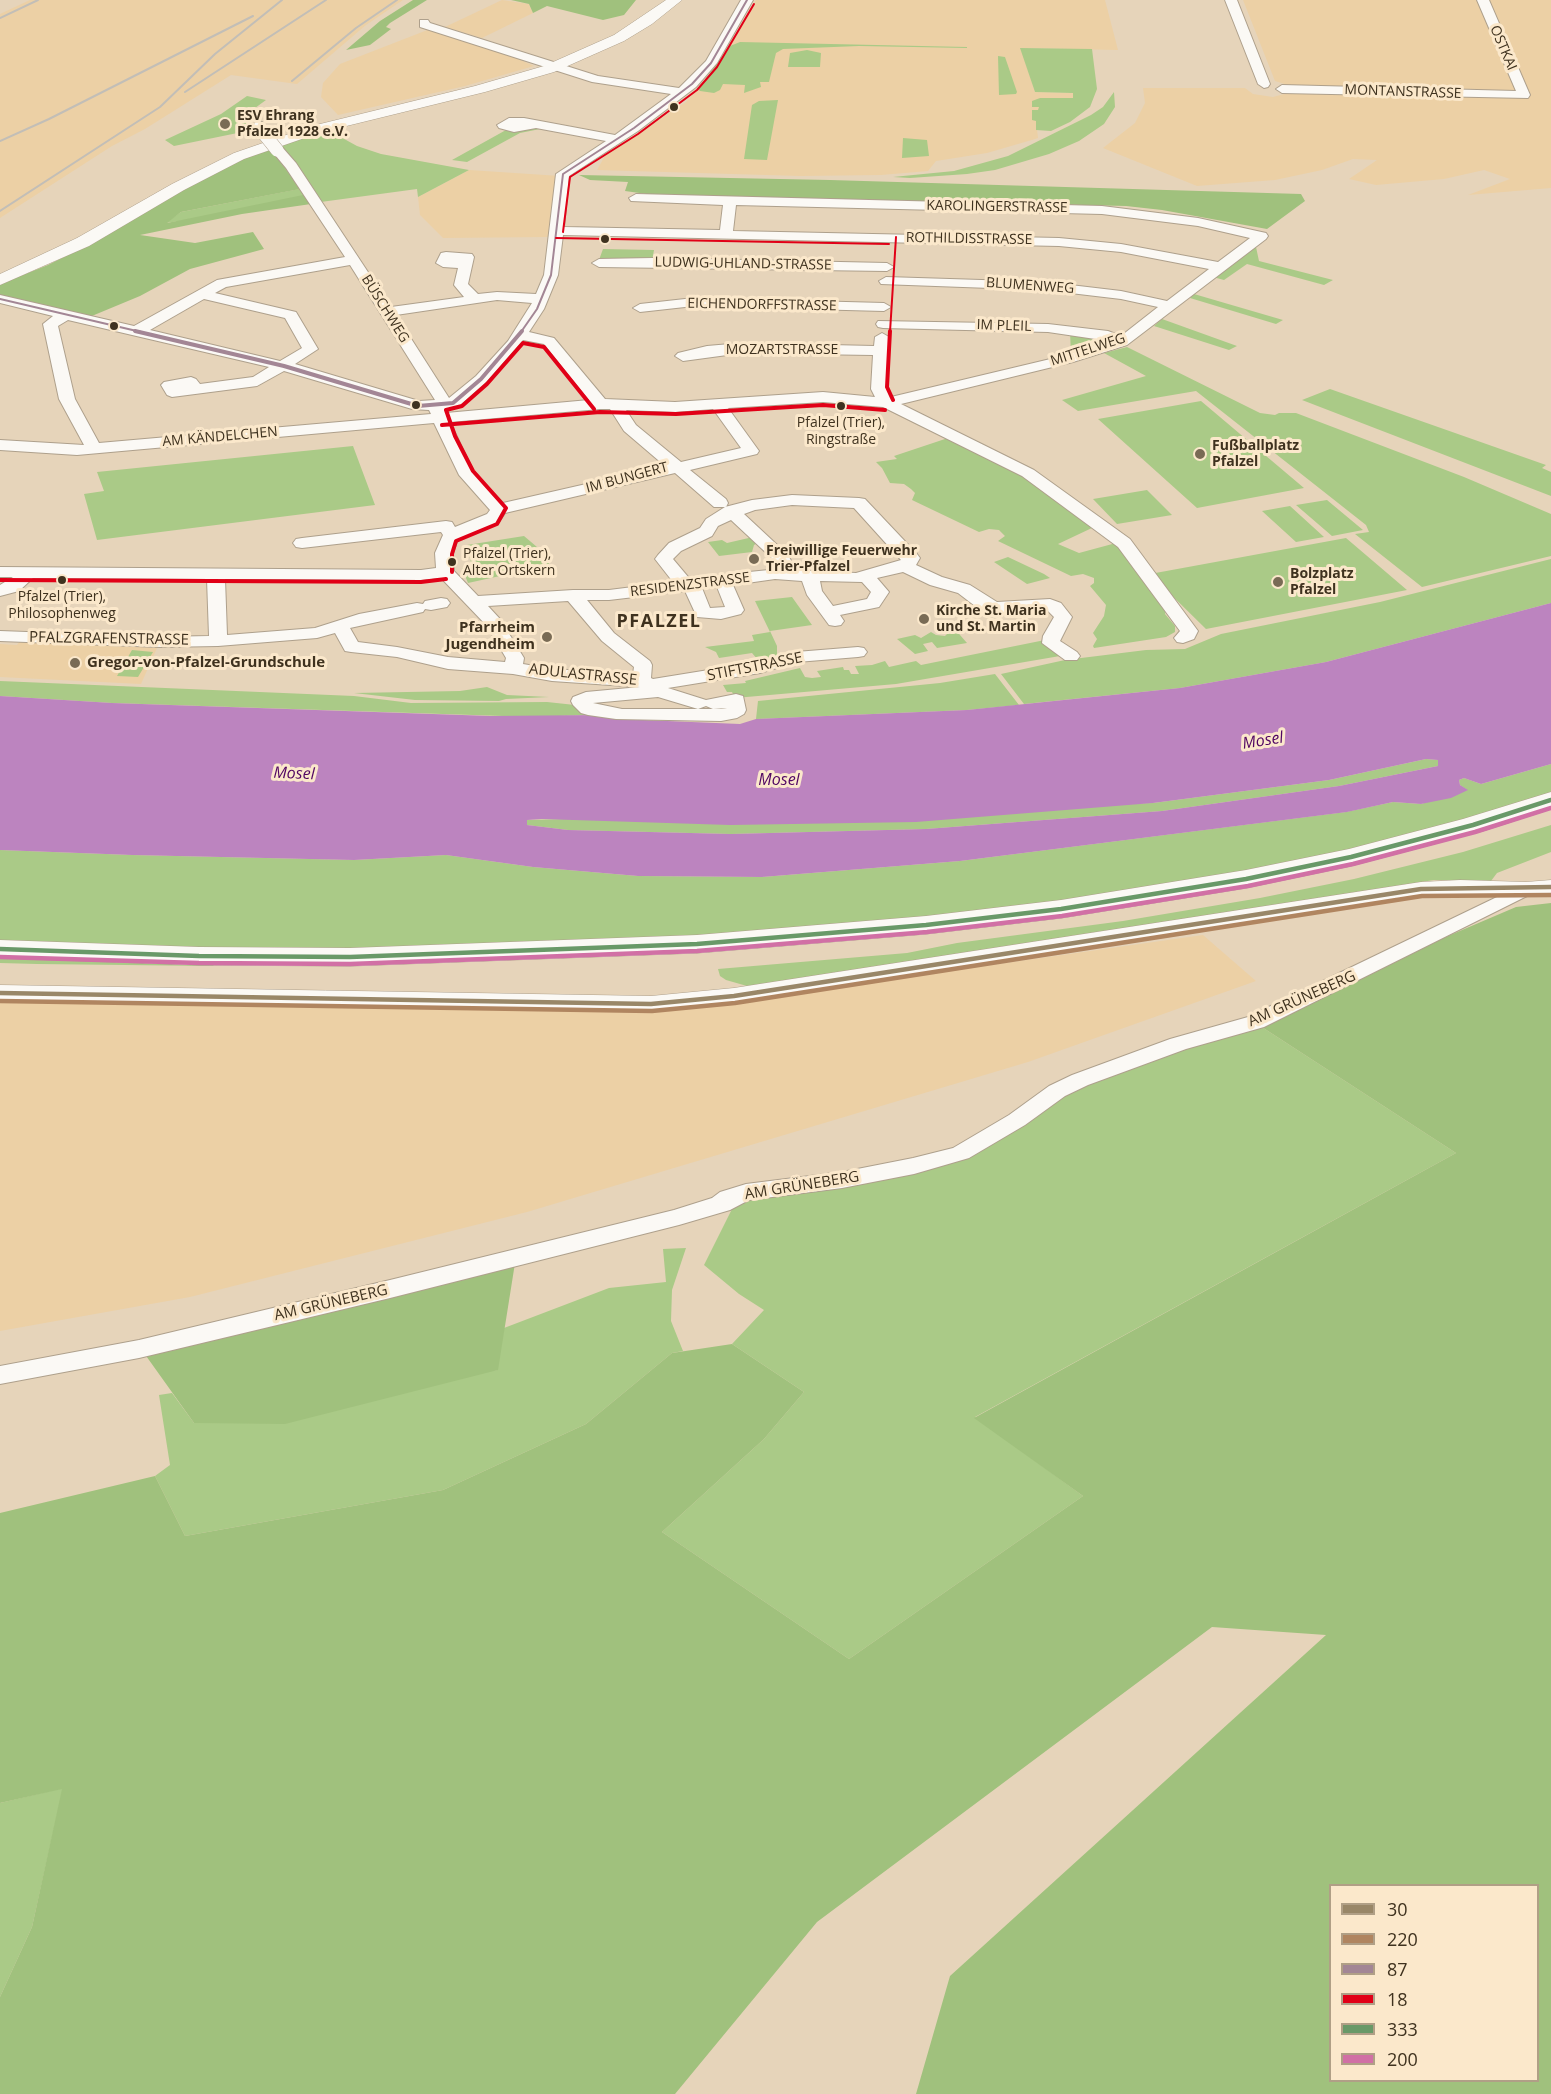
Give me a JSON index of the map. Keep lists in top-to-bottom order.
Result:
{
  "streets": {
    "street": [
      "OSTKAI",
      "MONTANSTRASSE",
      "KAROLINGERSTRASSE",
      "ROTHILDISSTRASSE",
      "LUDWIG-UHLAND-STRASSE",
      "BLUMENWEG",
      "EICHENDORFFSTRASSE",
      "BÜSCHWEG",
      "IM PLEIL",
      "MOZARTSTRASSE",
      "MITTELWEG",
      "AM KÄNDELCHEN",
      "IM BUNGERT",
      "RESIDENZSTRASSE",
      "PFALZGRAFENSTRASSE",
      "STIFTSTRASSE",
      "ADULASTRASSE",
      "AM GRÜNEBERG"
    ]
  },
  "crossings": [
    ["OSTKAI", "MONTANSTRASSE"],
    ["KAROLINGERSTRASSE", "ROTHILDISSTRASSE"],
    ["KAROLINGERSTRASSE", "MITTELWEG"],
    ["ROTHILDISSTRASSE", "MITTELWEG"],
    ["LUDWIG-UHLAND-STRASSE", "BLUMENWEG"],
    ["BLUMENWEG", "MITTELWEG"],
    ["BÜSCHWEG", "AM KÄNDELCHEN"],
    ["BÜSCHWEG", "IM BUNGERT"],
    ["IM PLEIL", "MITTELWEG"],
    ["RESIDENZSTRASSE", "ADULASTRASSE"],
    ["STIFTSTRASSE", "ADULASTRASSE"]
  ],
  "districts": ["PFALZEL"],
  "water": ["Mosel"],
  "places": [
    "ESV Ehrang Pfalzel 1928 e.V.",
    "Pfalzel (Trier), Ringstraße",
    "Fußballplatz Pfalzel",
    "Freiwillige Feuerwehr Trier-Pfalzel",
    "Pfalzel (Trier), Alter Ortskern",
    "Pfalzel (Trier), Philosophenweg",
    "Bolzplatz Pfalzel",
    "Kirche St. Maria und St. Martin",
    "Pfarrheim Jugendheim",
    "Gregor-von-Pfalzel-Grundschule"
  ],
  "lines": [
    "transit line 87",
    "transit line 18",
    "transit line 333",
    "transit line 200",
    "transit line 30",
    "transit line 220"
  ],
  "legend": [
    "30",
    "220",
    "87",
    "18",
    "333",
    "200"
  ]
}
